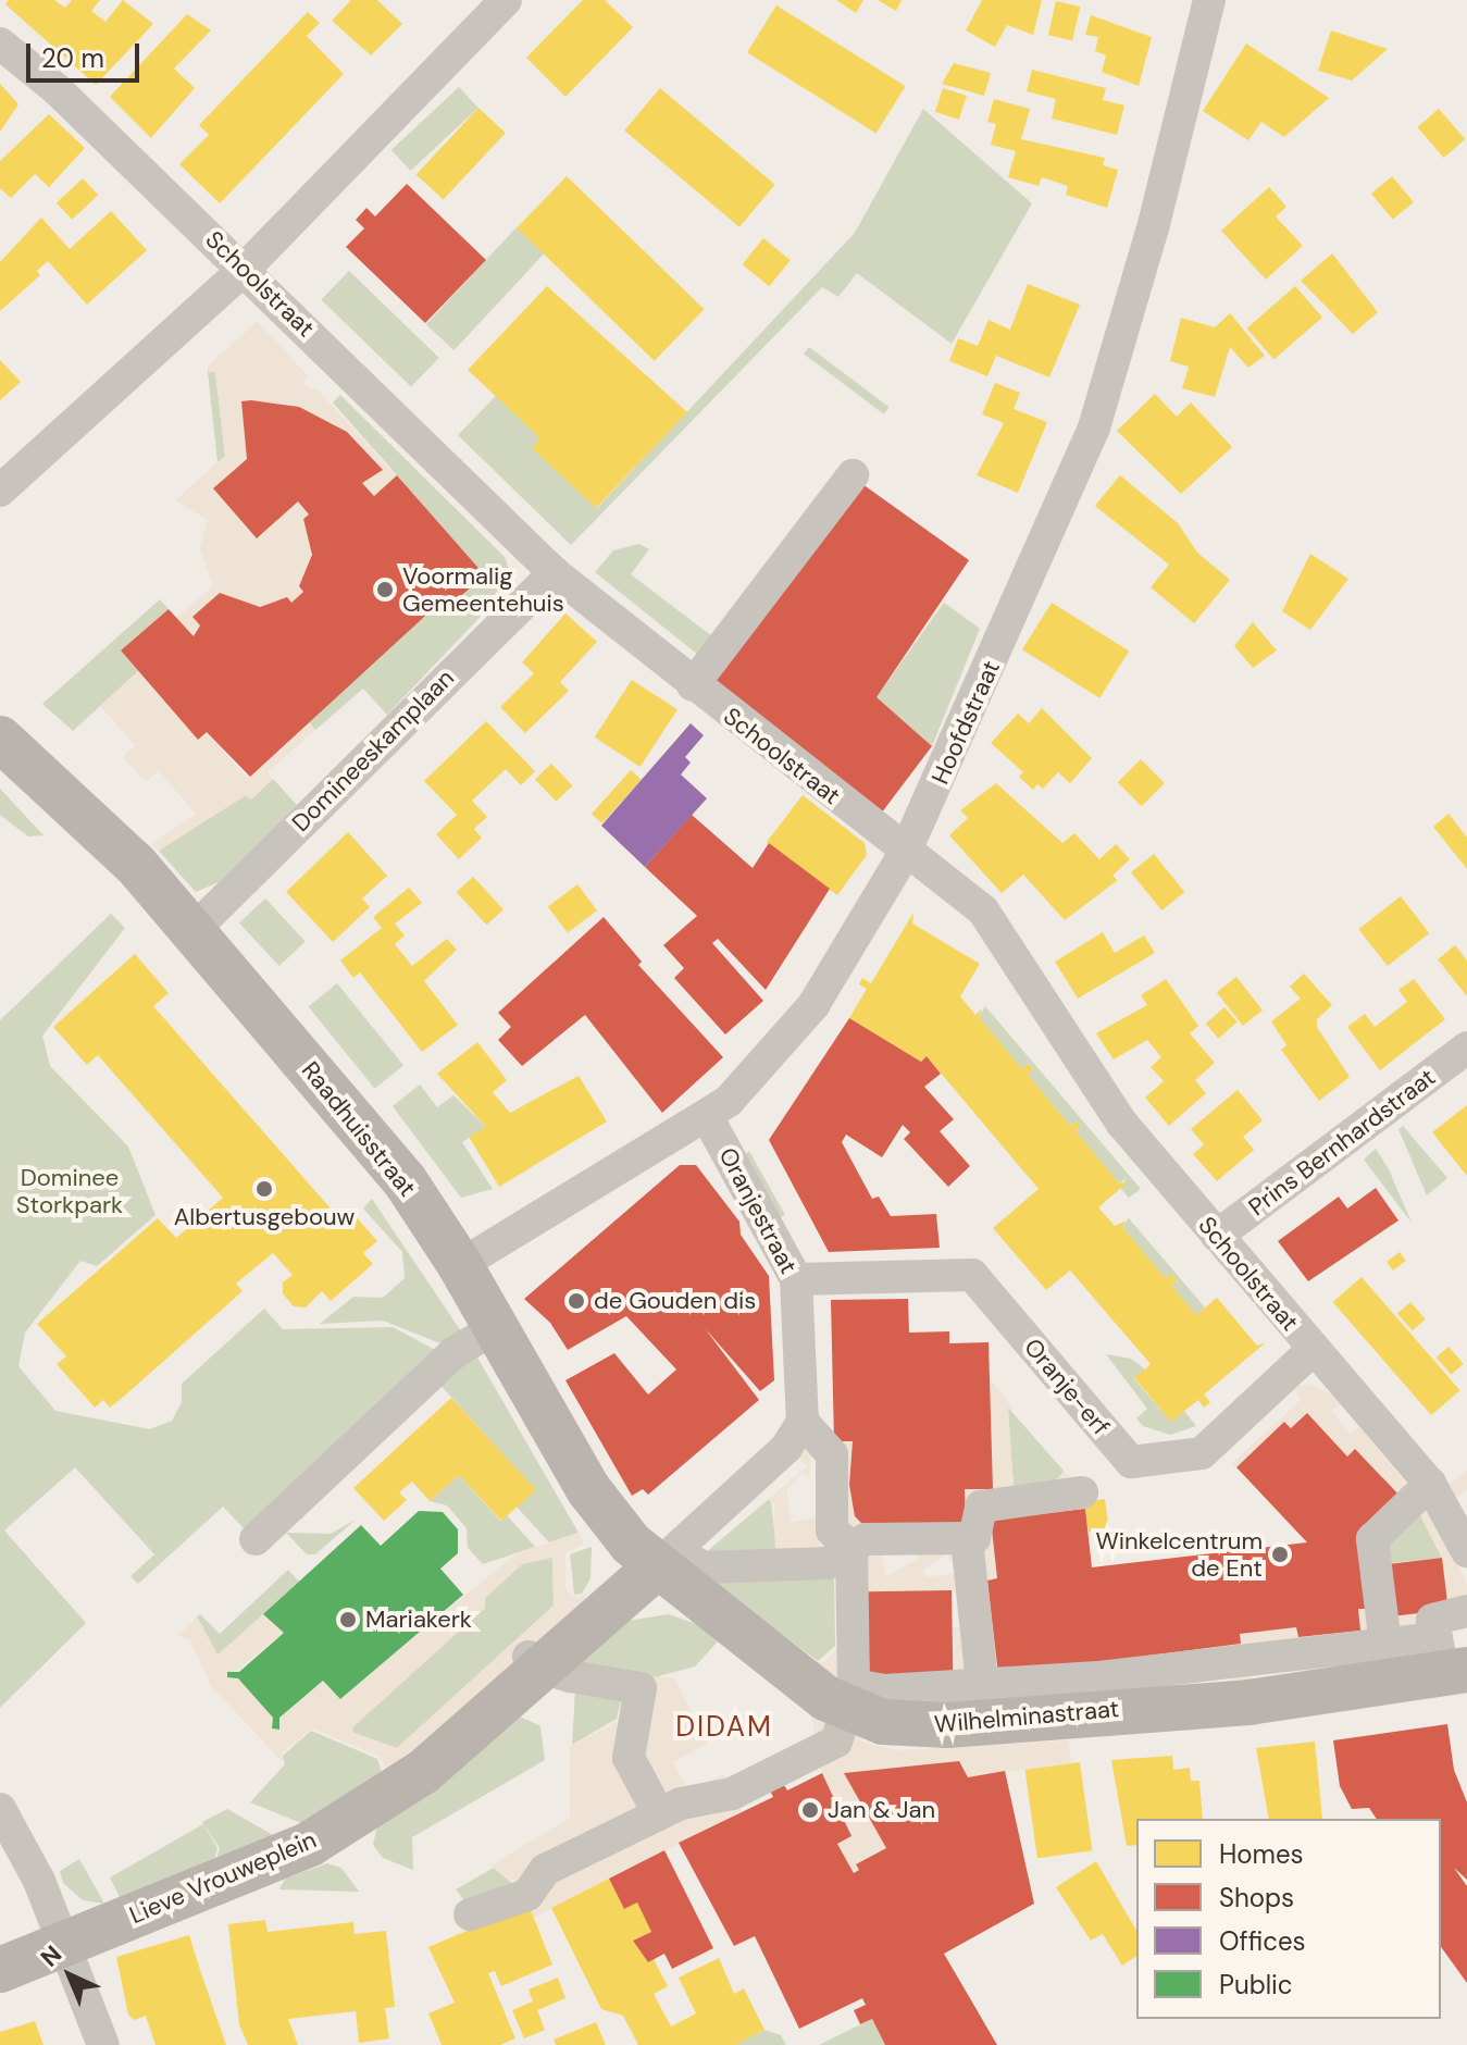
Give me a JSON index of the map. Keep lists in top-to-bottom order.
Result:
{
  "streets": {
    "street": [
      "Schoolstraat",
      "Hoofdstraat",
      "Domineeskamplaan",
      "Raadhuisstraat",
      "Prins Bernhardstraat",
      "Oranjestraat",
      "Oranje-erf",
      "Wilhelminastraat",
      "Lieve Vrouweplein"
    ]
  },
  "crossings": [
    ["Schoolstraat", "Hoofdstraat"],
    ["Schoolstraat", "Domineeskamplaan"],
    ["Schoolstraat", "Prins Bernhardstraat"],
    ["Schoolstraat", "Oranje-erf"],
    ["Hoofdstraat", "Raadhuisstraat"],
    ["Hoofdstraat", "Oranjestraat"],
    ["Domineeskamplaan", "Raadhuisstraat"],
    ["Raadhuisstraat", "Wilhelminastraat"],
    ["Raadhuisstraat", "Lieve Vrouweplein"],
    ["Oranjestraat", "Oranje-erf"],
    ["Wilhelminastraat", "Lieve Vrouweplein"]
  ],
  "districts": ["DIDAM"],
  "parks": ["Dominee Storkpark"],
  "places": [
    "Voormalig Gemeentehuis",
    "Albertusgebouw",
    "de Gouden dis",
    "Winkelcentrum de Ent",
    "Mariakerk",
    "Jan & Jan"
  ],
  "legend": [
    "Homes",
    "Shops",
    "Offices",
    "Public"
  ],
  "scale_bar": "20 m",
  "north": "top left"
}
